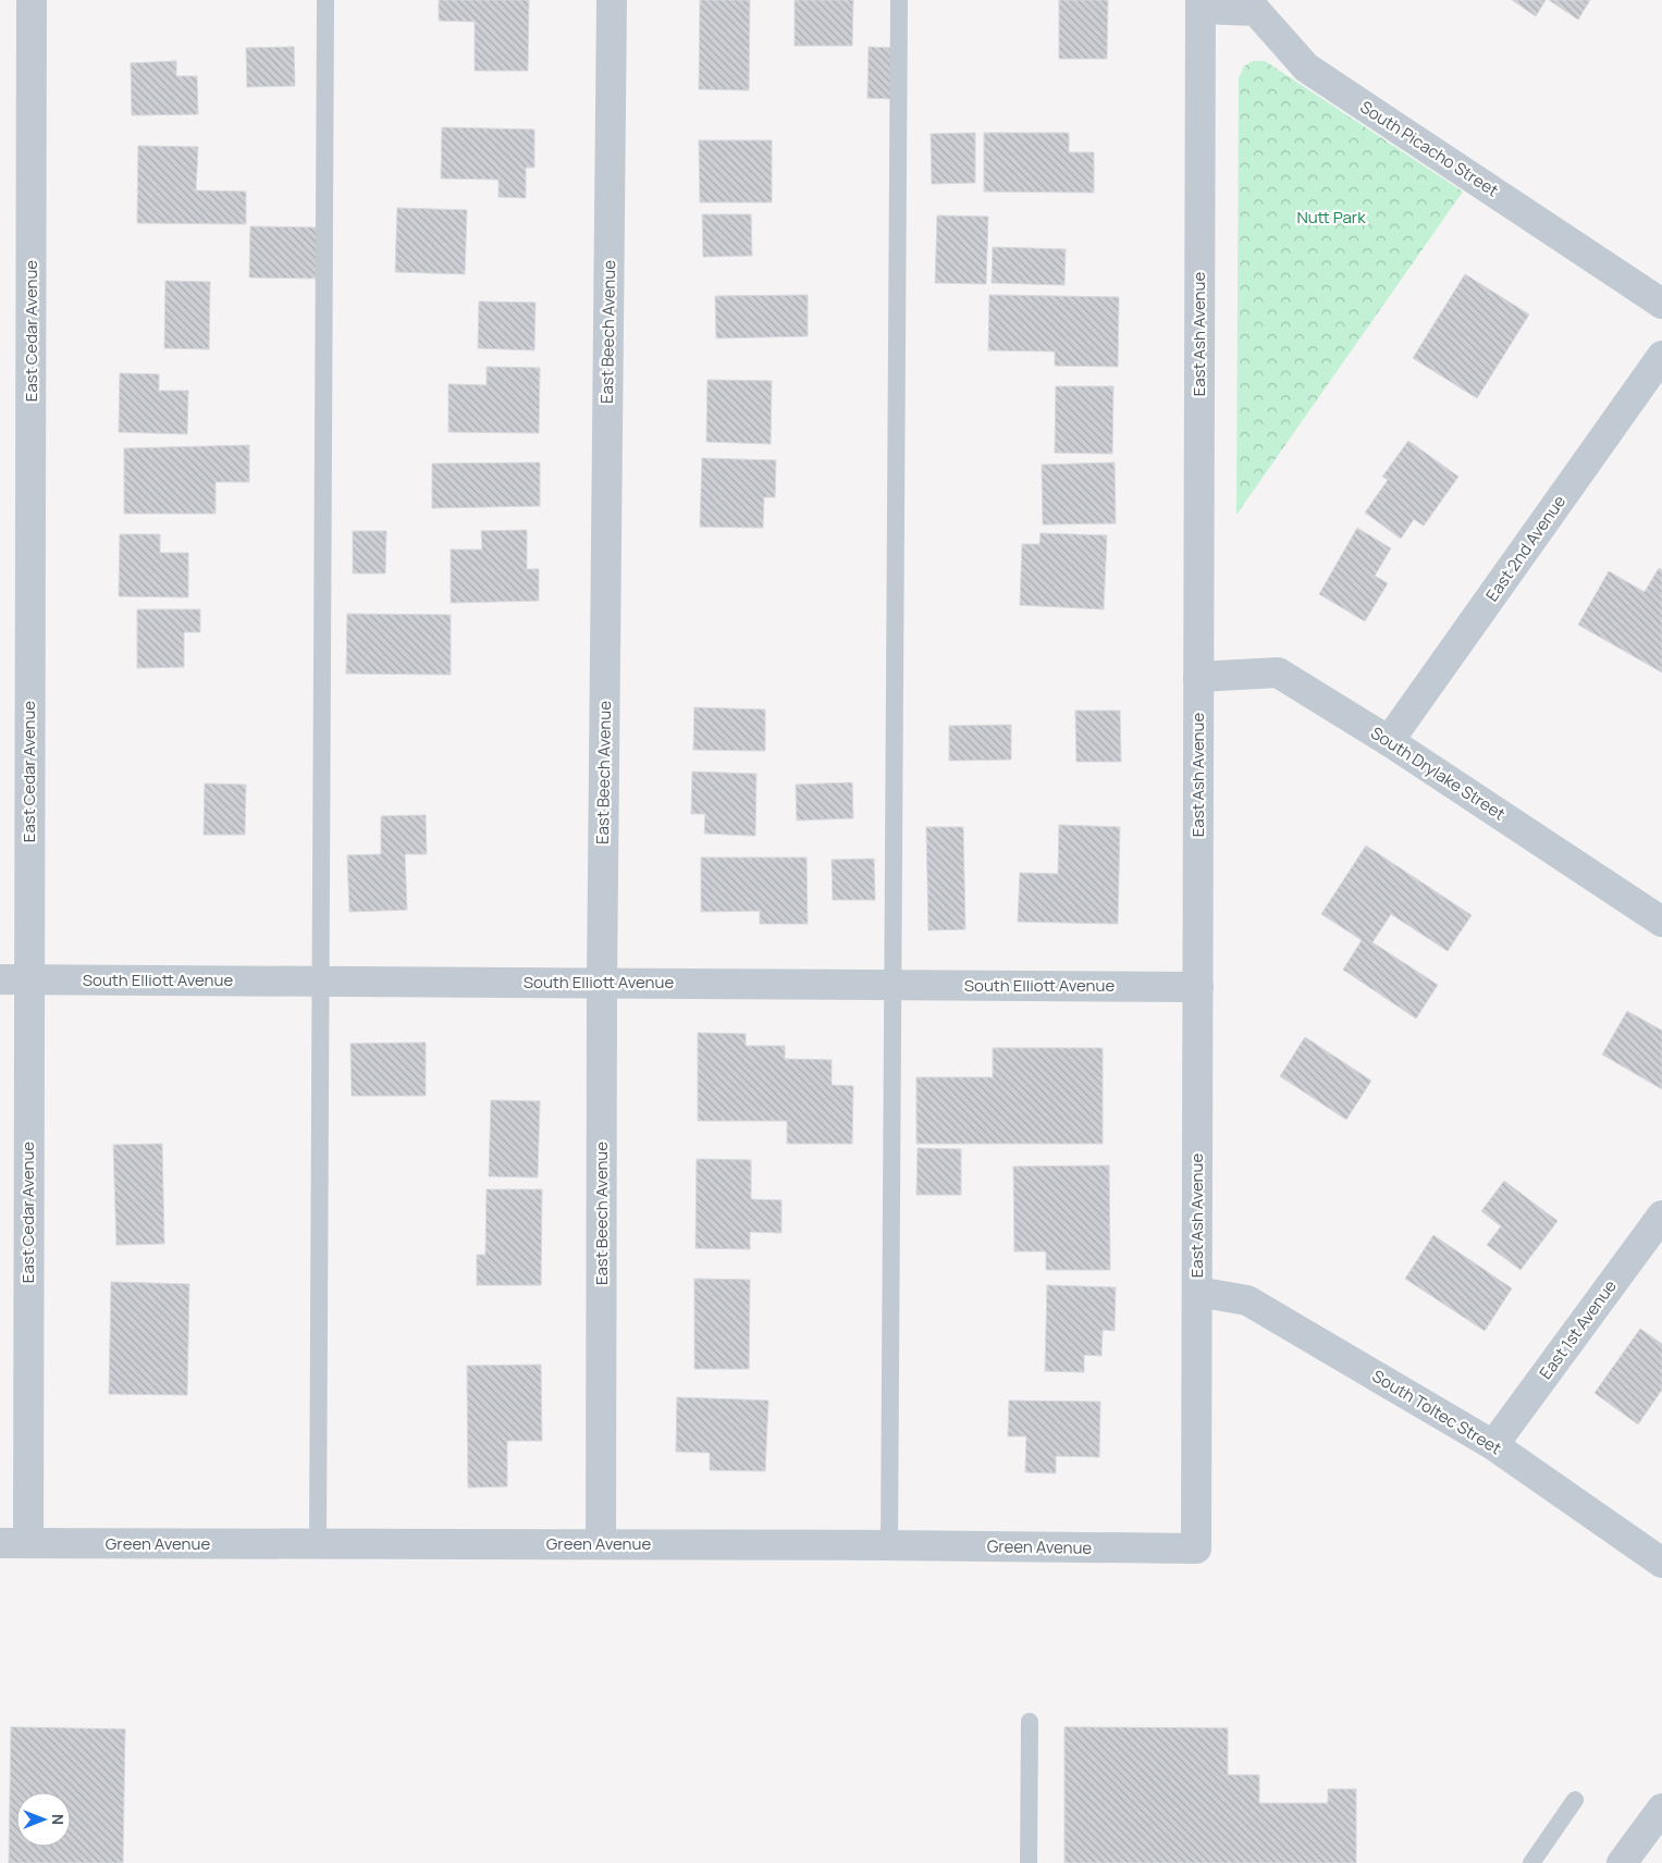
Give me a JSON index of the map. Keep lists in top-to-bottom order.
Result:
{
  "streets": {
    "street": [
      "South Picacho Street",
      "East Cedar Avenue",
      "East Beech Avenue",
      "East Ash Avenue",
      "East 2nd Avenue",
      "South Drylake Street",
      "South Elliott Avenue",
      "East 1st Avenue",
      "South Toltec Street",
      "Green Avenue"
    ]
  },
  "crossings": [
    ["South Picacho Street", "East Ash Avenue"],
    ["East Cedar Avenue", "South Elliott Avenue"],
    ["East Cedar Avenue", "Green Avenue"],
    ["East Beech Avenue", "South Elliott Avenue"],
    ["East Beech Avenue", "Green Avenue"],
    ["East Ash Avenue", "South Drylake Street"],
    ["East Ash Avenue", "South Elliott Avenue"],
    ["East Ash Avenue", "South Toltec Street"],
    ["East Ash Avenue", "Green Avenue"],
    ["East 2nd Avenue", "South Drylake Street"],
    ["East 1st Avenue", "South Toltec Street"]
  ],
  "parks": ["Nutt Park"],
  "north": "right"
}
